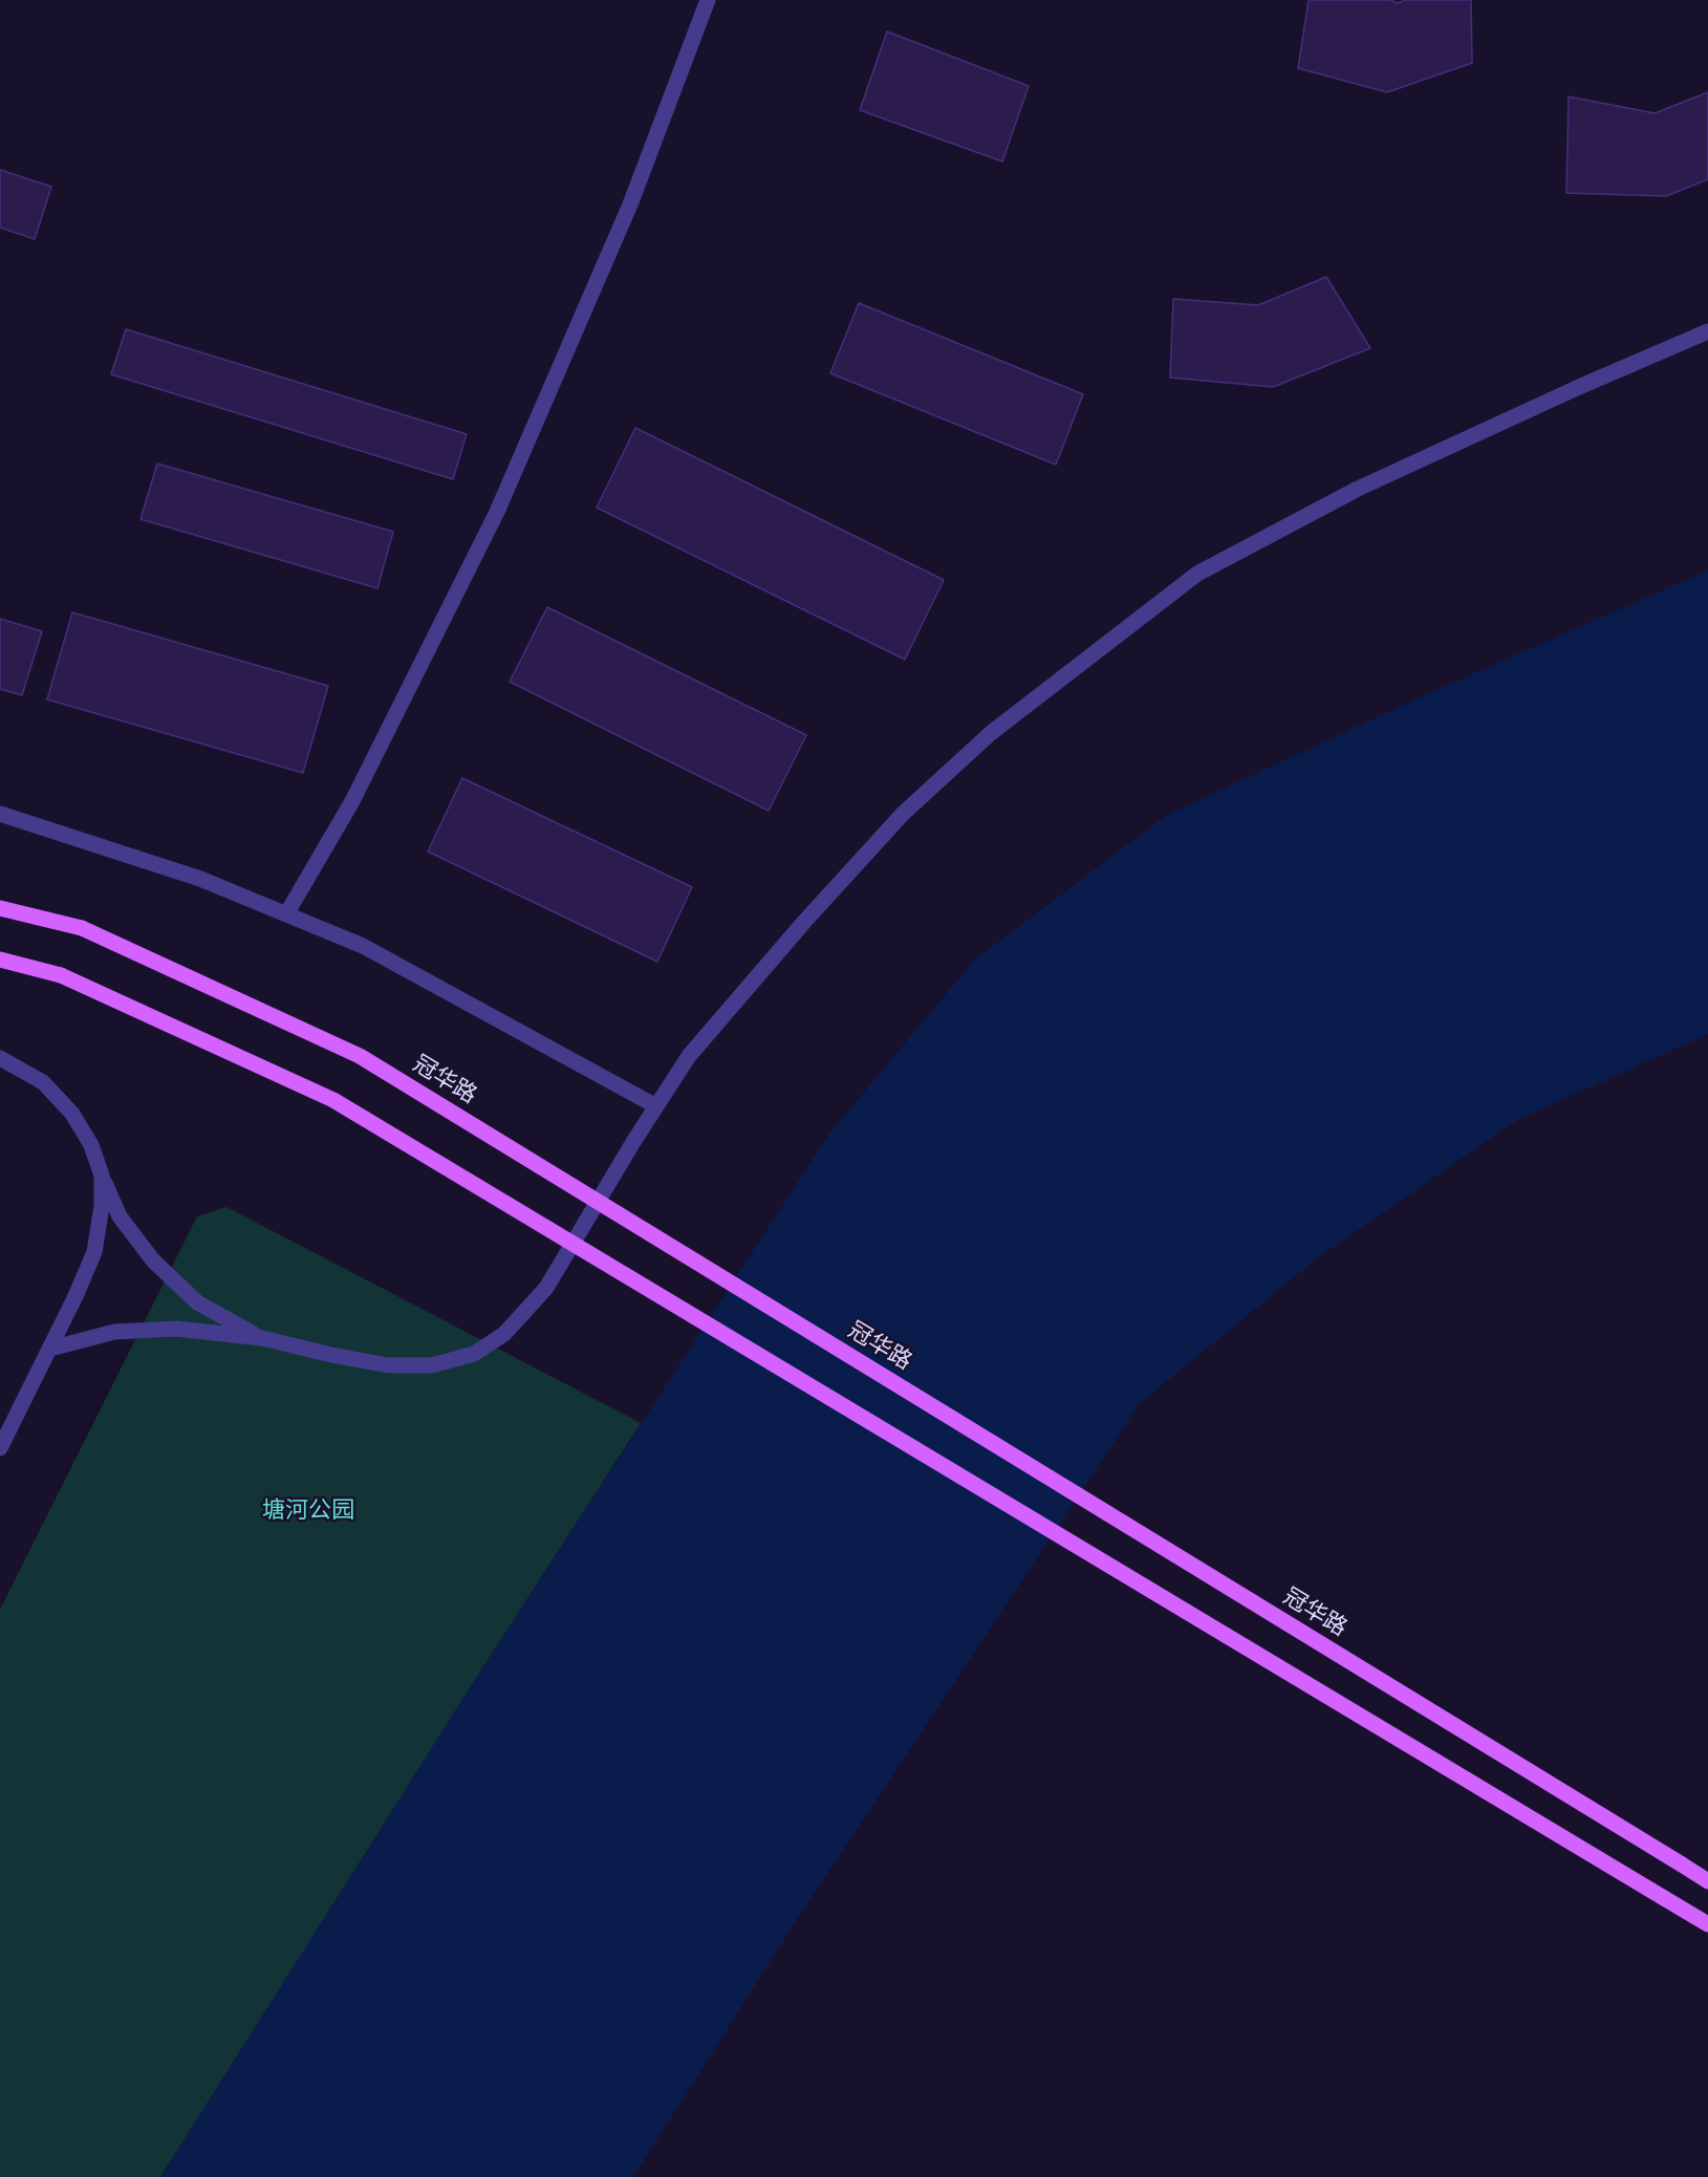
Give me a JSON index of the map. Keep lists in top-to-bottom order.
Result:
{
  "streets": {
    "main road": ["冠华路"]
  },
  "parks": ["塘河公园"]
}
